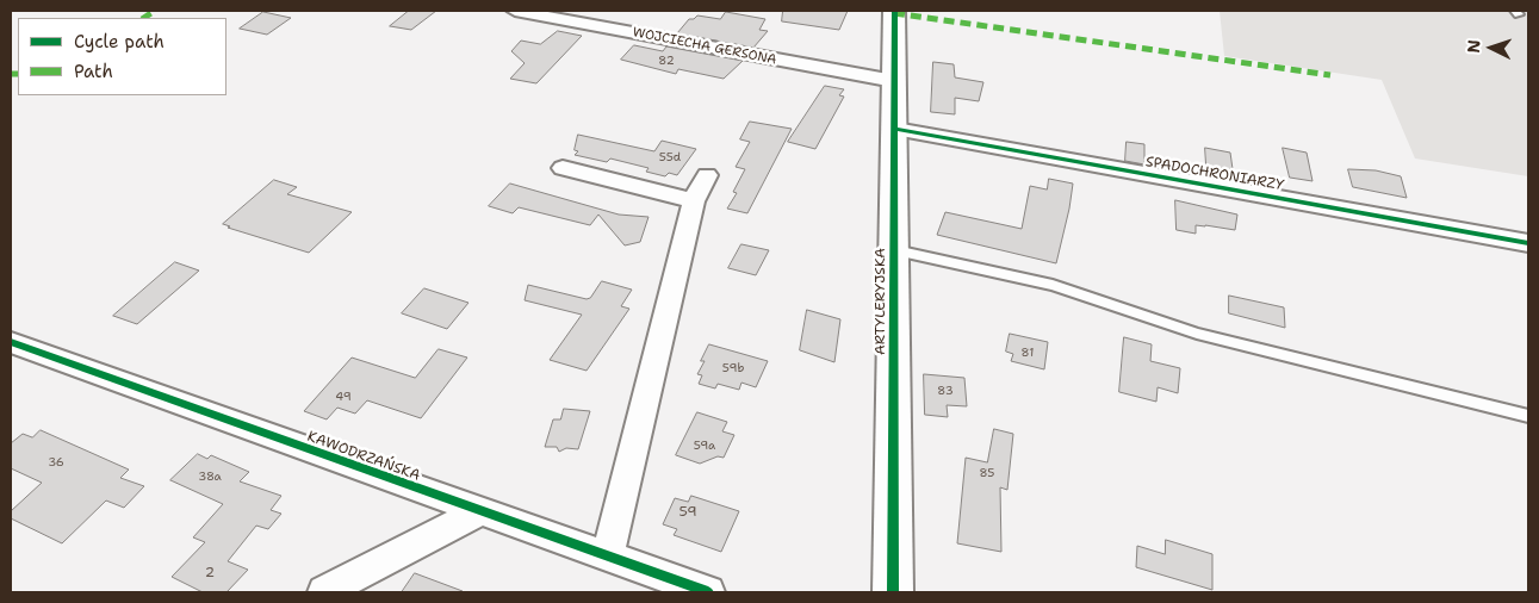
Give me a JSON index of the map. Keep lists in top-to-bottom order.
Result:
{
  "streets": {
    "street": [
      "WOJCIECHA GERSONA",
      "SPADOCHRONIARZY",
      "ARTYLERYJSKA",
      "KAWODRZAŃSKA"
    ]
  },
  "crossings": [
    ["WOJCIECHA GERSONA", "ARTYLERYJSKA"],
    ["SPADOCHRONIARZY", "ARTYLERYJSKA"]
  ],
  "house_numbers": [
    "82",
    "55d",
    "81",
    "59b",
    "83",
    "49",
    "59a",
    "36",
    "85",
    "38a",
    "59",
    "2"
  ],
  "legend": ["Cycle path", "Path"],
  "north": "left"
}
